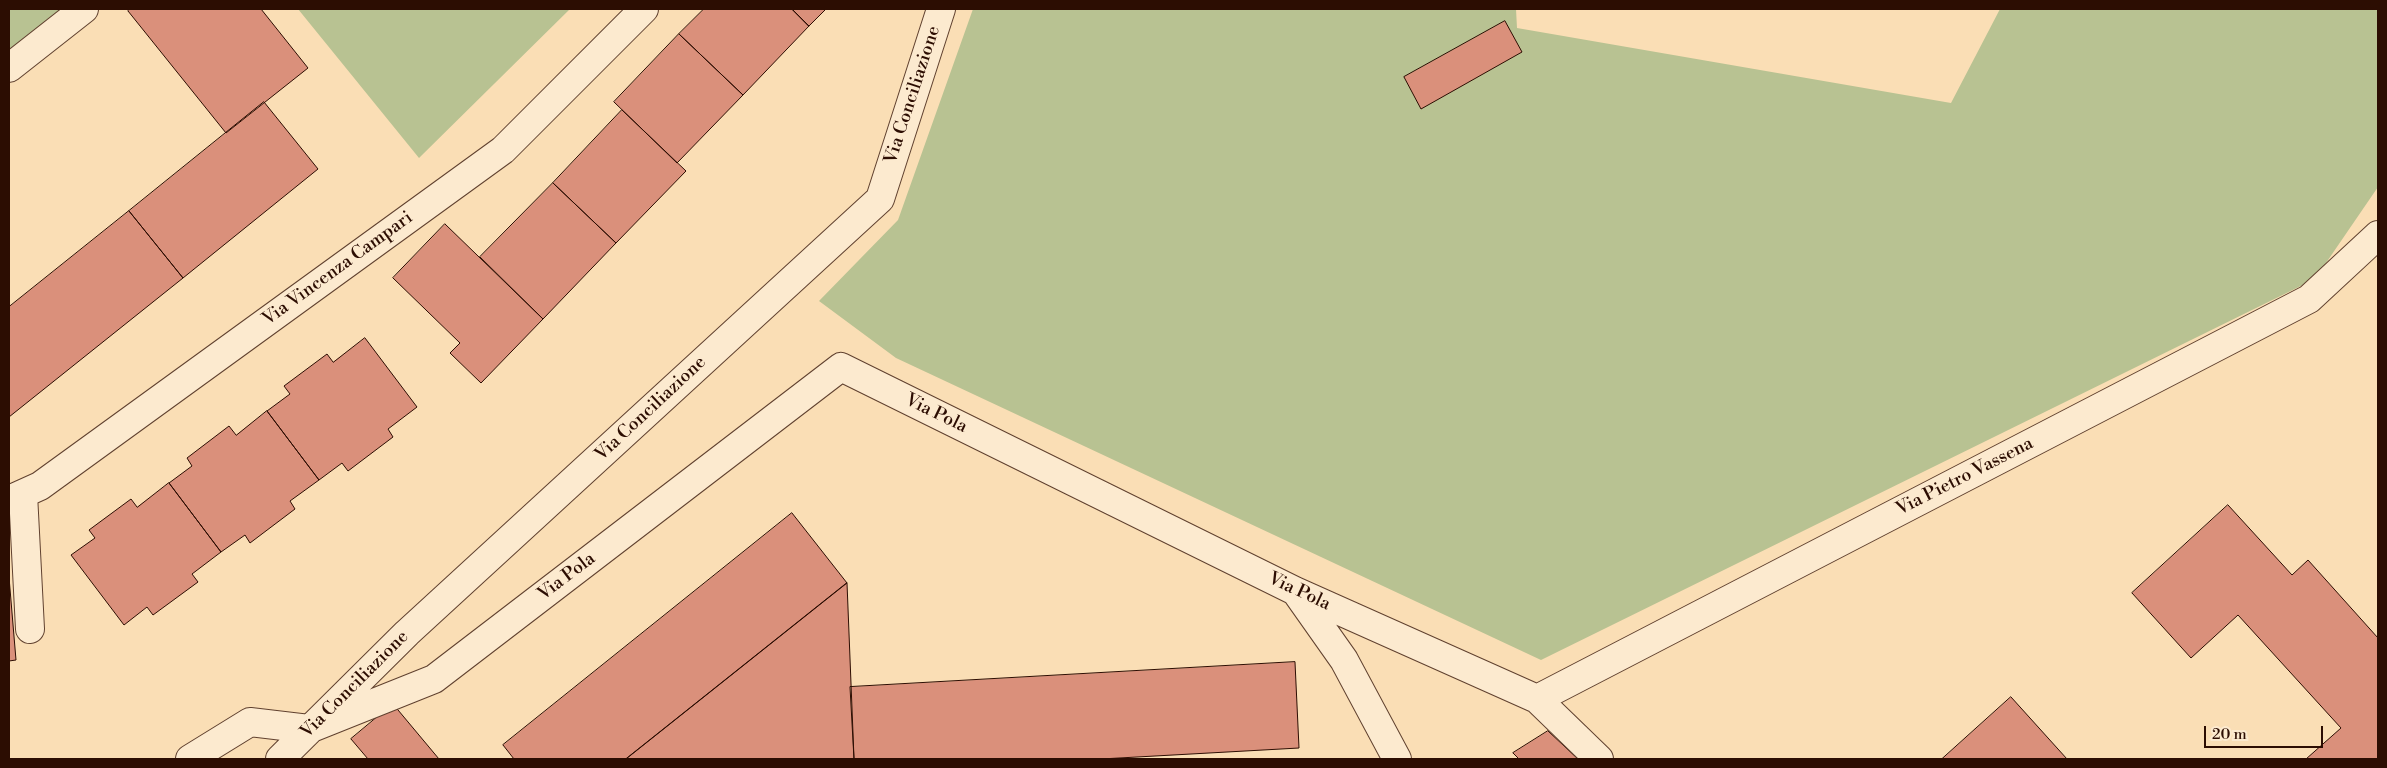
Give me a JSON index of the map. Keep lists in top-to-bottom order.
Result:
{
  "streets": {
    "street": [
      "Via Conciliazione",
      "Via Vincenza Campari",
      "Via Pola",
      "Via Pietro Vassena"
    ]
  },
  "crossings": [
    ["Via Conciliazione", "Via Pola"],
    ["Via Pola", "Via Pietro Vassena"]
  ],
  "scale_bar": "20 m"
}
